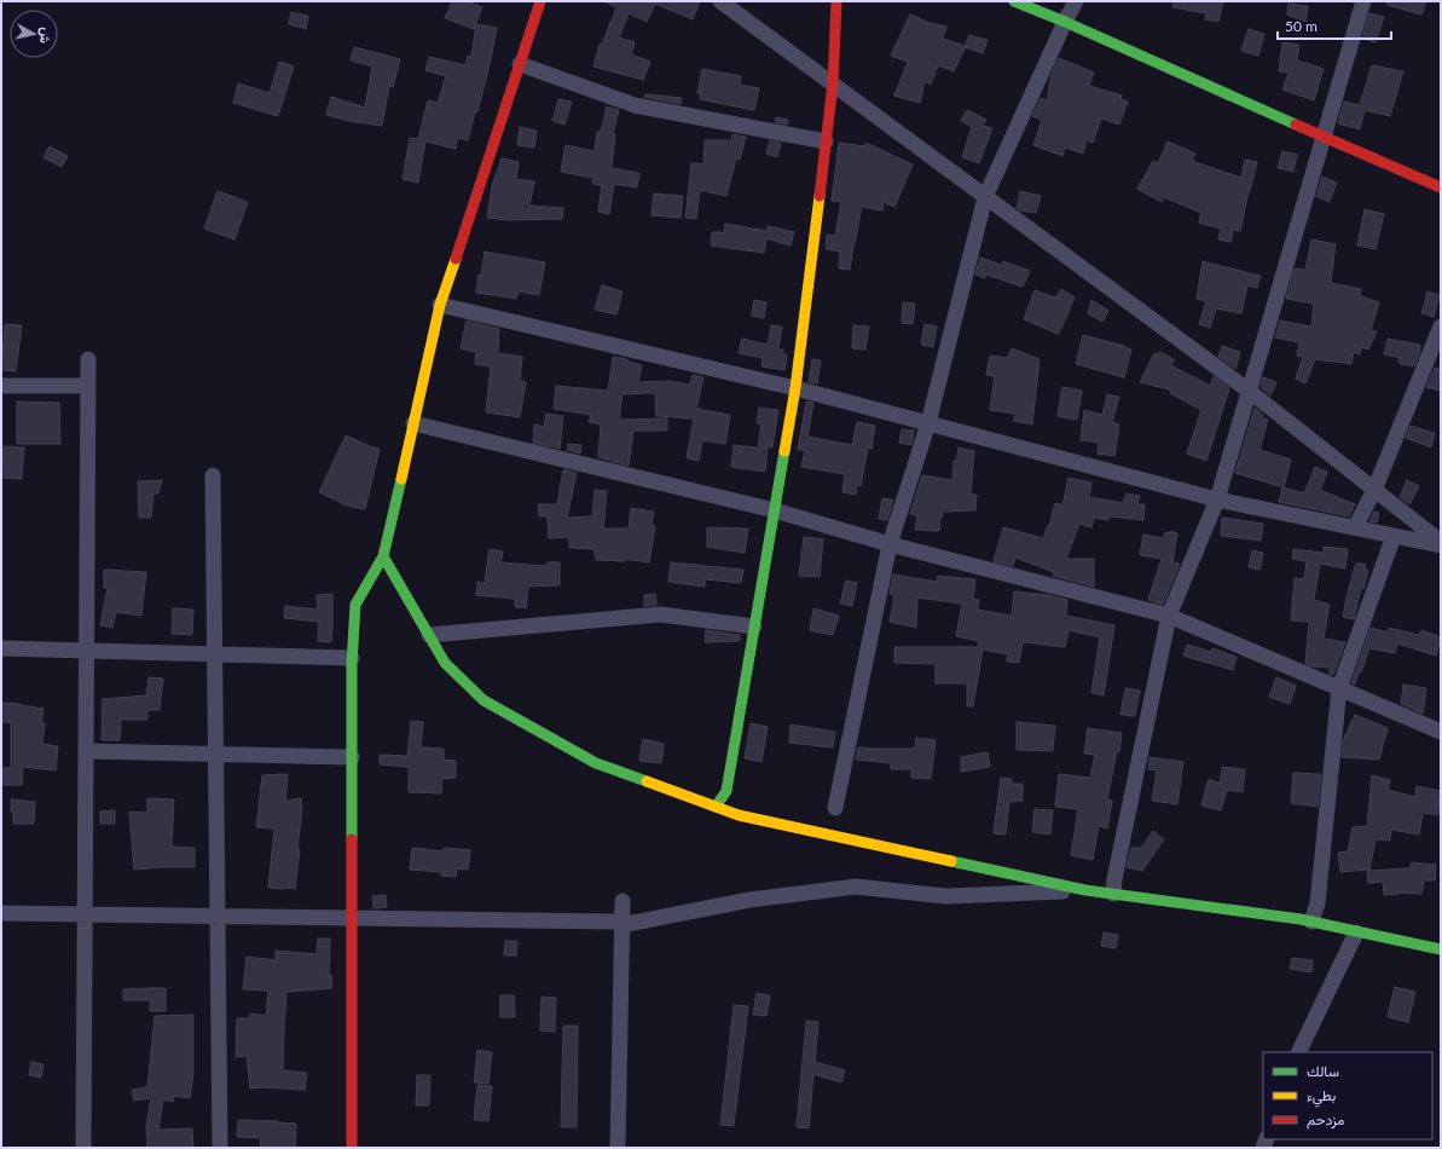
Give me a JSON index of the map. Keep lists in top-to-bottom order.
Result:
{
  "legend": ["سالك", "بطيء", "مزدحم"],
  "scale_bar": "50 m",
  "north": "right"
}
